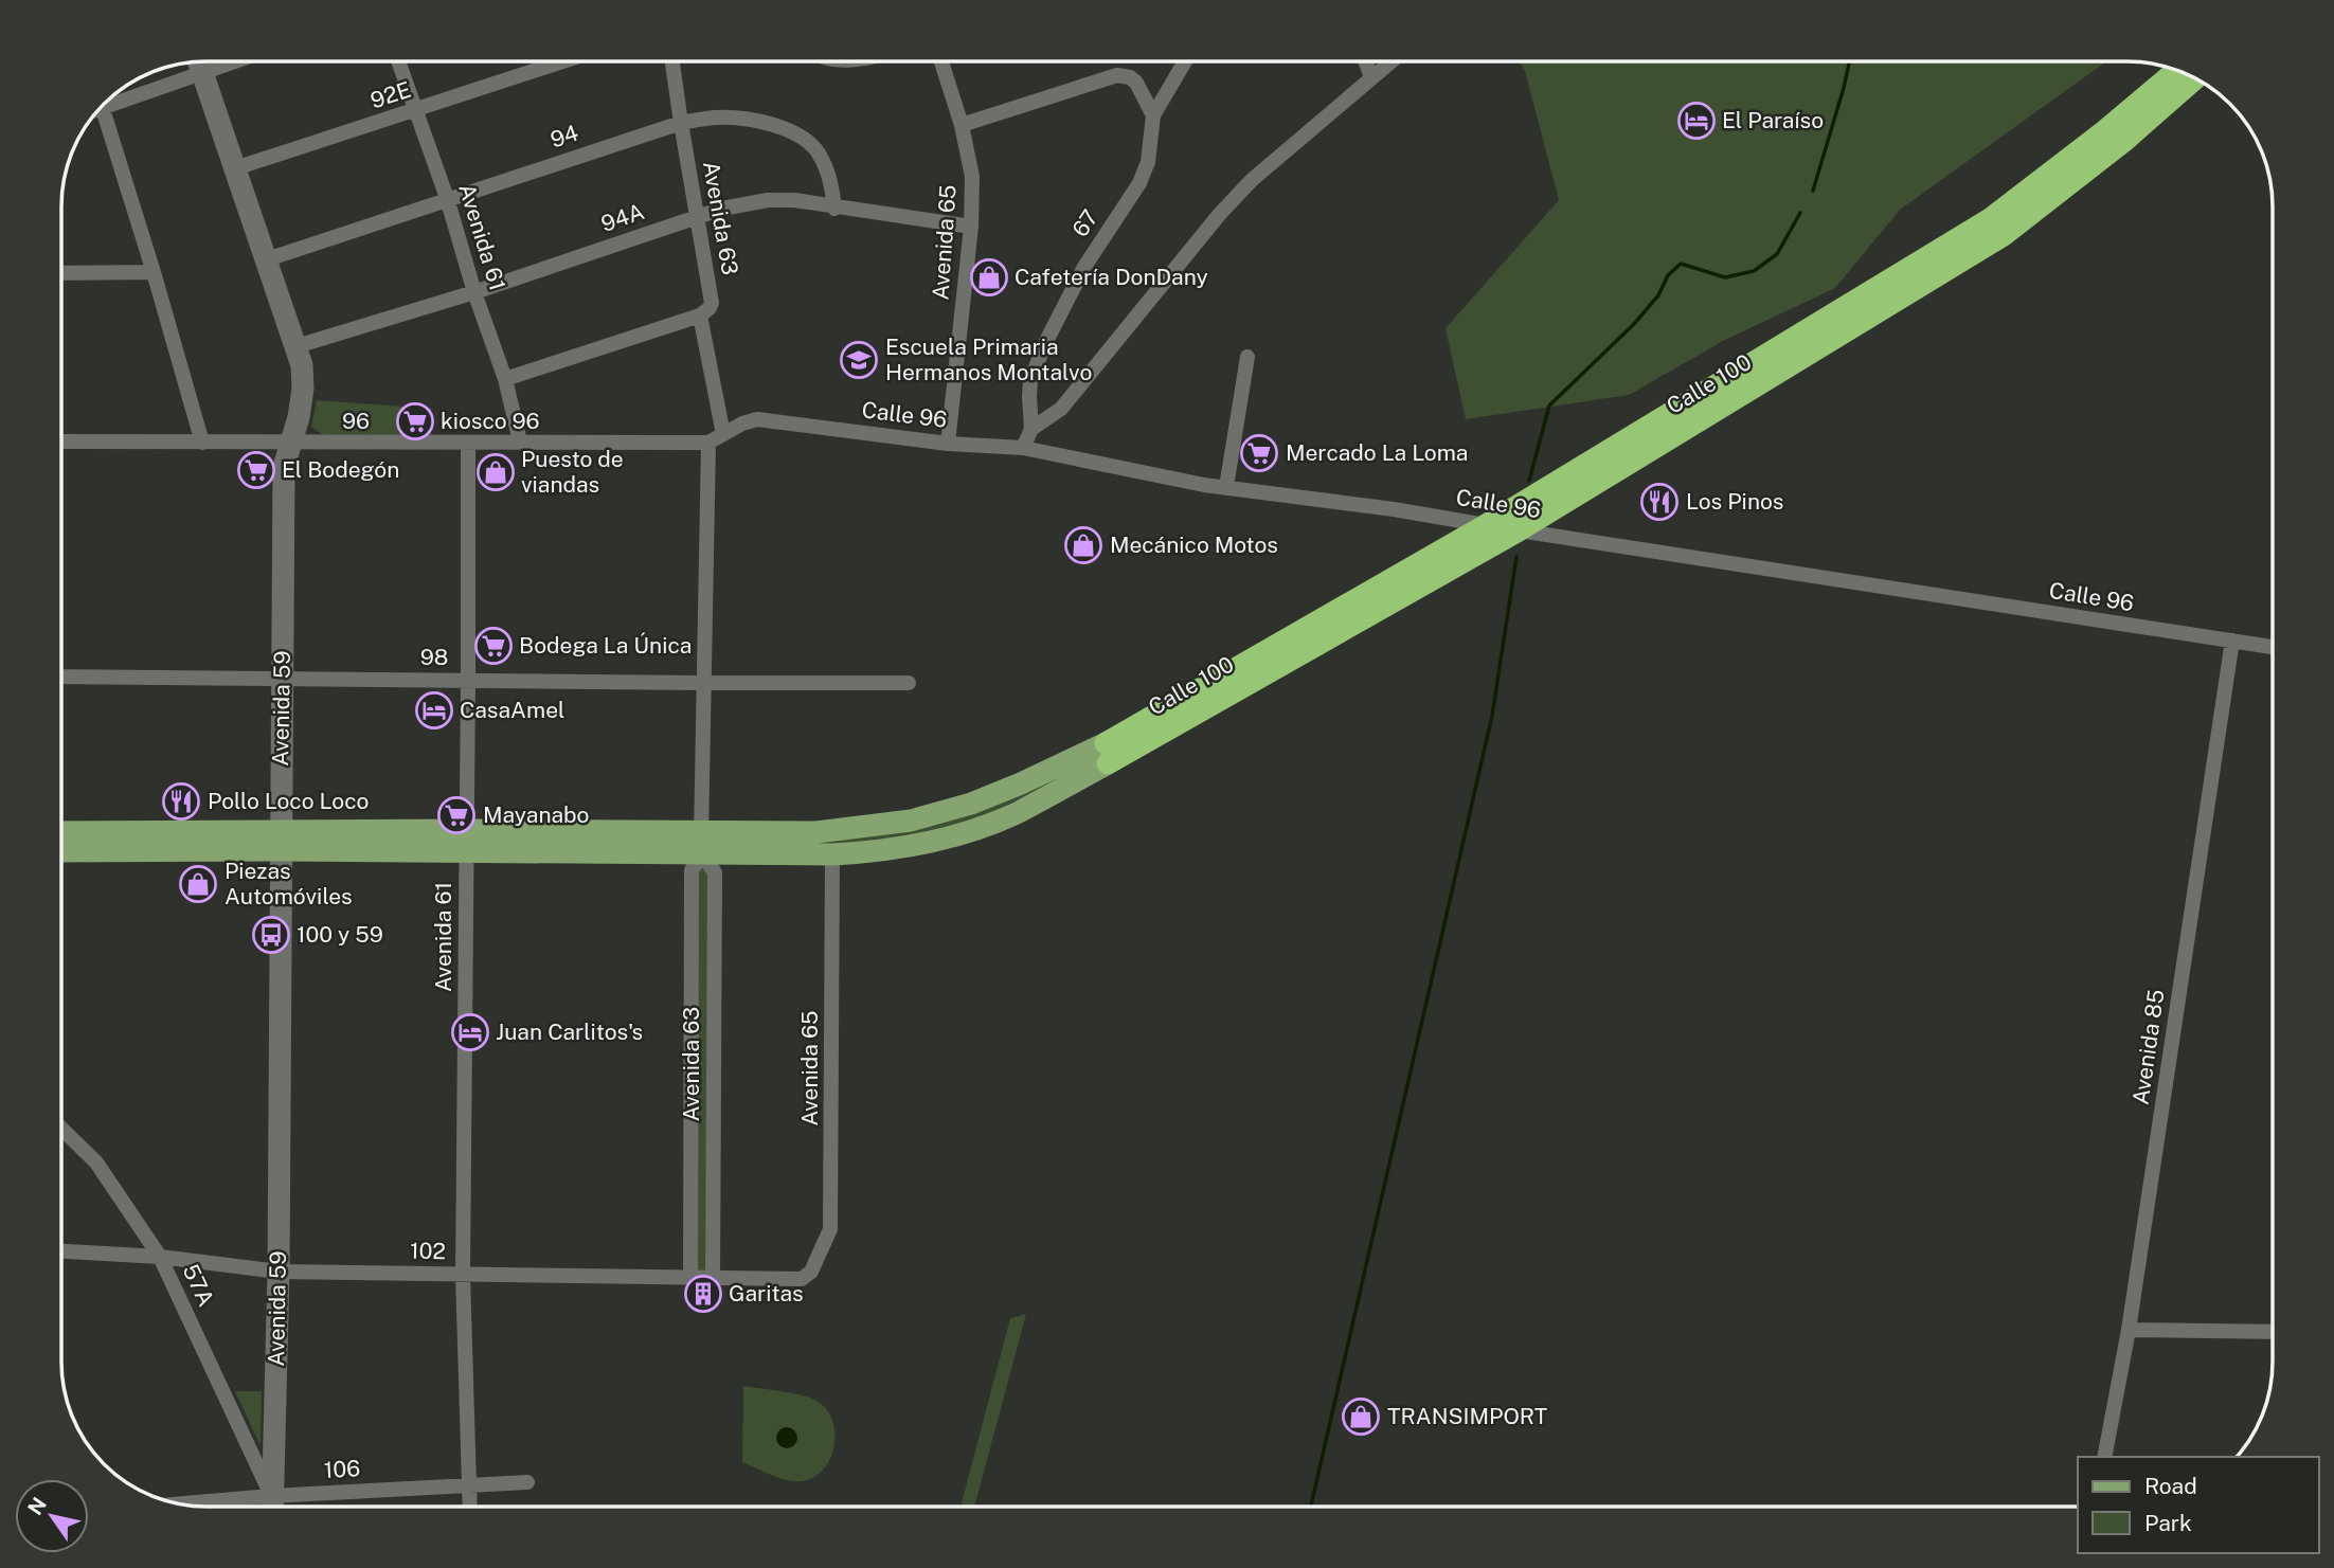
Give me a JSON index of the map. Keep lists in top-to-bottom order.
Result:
{
  "streets": {
    "highway": ["Calle 100"],
    "street": [
      "92E",
      "94",
      "94A",
      "Avenida 63",
      "67",
      "Avenida 61",
      "Avenida 65",
      "Calle 96",
      "96",
      "98",
      "Avenida 59",
      "Avenida 85",
      "102",
      "57A",
      "106"
    ]
  },
  "crossings": [
    ["92E", "Avenida 61"],
    ["92E", "Avenida 59"],
    ["94", "94A"],
    ["94", "Avenida 63"],
    ["94", "Avenida 61"],
    ["94", "Avenida 59"],
    ["94A", "Avenida 63"],
    ["94A", "Avenida 61"],
    ["94A", "Avenida 65"],
    ["94A", "Avenida 59"],
    ["Avenida 63", "Calle 100"],
    ["Avenida 63", "Calle 96"],
    ["Avenida 63", "96"],
    ["Avenida 63", "98"],
    ["Avenida 63", "102"],
    ["Avenida 61", "Calle 100"],
    ["Avenida 61", "96"],
    ["Avenida 61", "98"],
    ["Avenida 61", "102"],
    ["Avenida 61", "106"],
    ["Avenida 65", "Calle 100"],
    ["Avenida 65", "Calle 96"],
    ["Avenida 65", "102"],
    ["Calle 100", "Calle 96"],
    ["Calle 100", "Avenida 59"],
    ["Calle 96", "96"],
    ["Calle 96", "Avenida 85"],
    ["96", "Avenida 59"],
    ["98", "Avenida 59"],
    ["Avenida 59", "102"],
    ["Avenida 59", "57A"],
    ["Avenida 59", "106"],
    ["102", "57A"],
    ["57A", "106"]
  ],
  "places": {
    "hotel": ["El Paraíso", "CasaAmel", "Juan Carlitos's"],
    "shop": [
      "Cafetería DonDany",
      "Puesto de viandas",
      "Mecánico Motos",
      "Piezas Automóviles",
      "TRANSIMPORT"
    ],
    "school or university": ["Escuela Primaria Hermanos Montalvo"],
    "supermarket": [
      "kiosco 96",
      "Mercado La Loma",
      "El Bodegón",
      "Bodega La Única",
      "Mayanabo"
    ],
    "restaurant": ["Los Pinos", "Pollo Loco Loco"],
    "bus stop": ["100 y 59"],
    "building": ["Garitas"]
  },
  "legend": ["Road", "Park"],
  "north": "top left"
}
